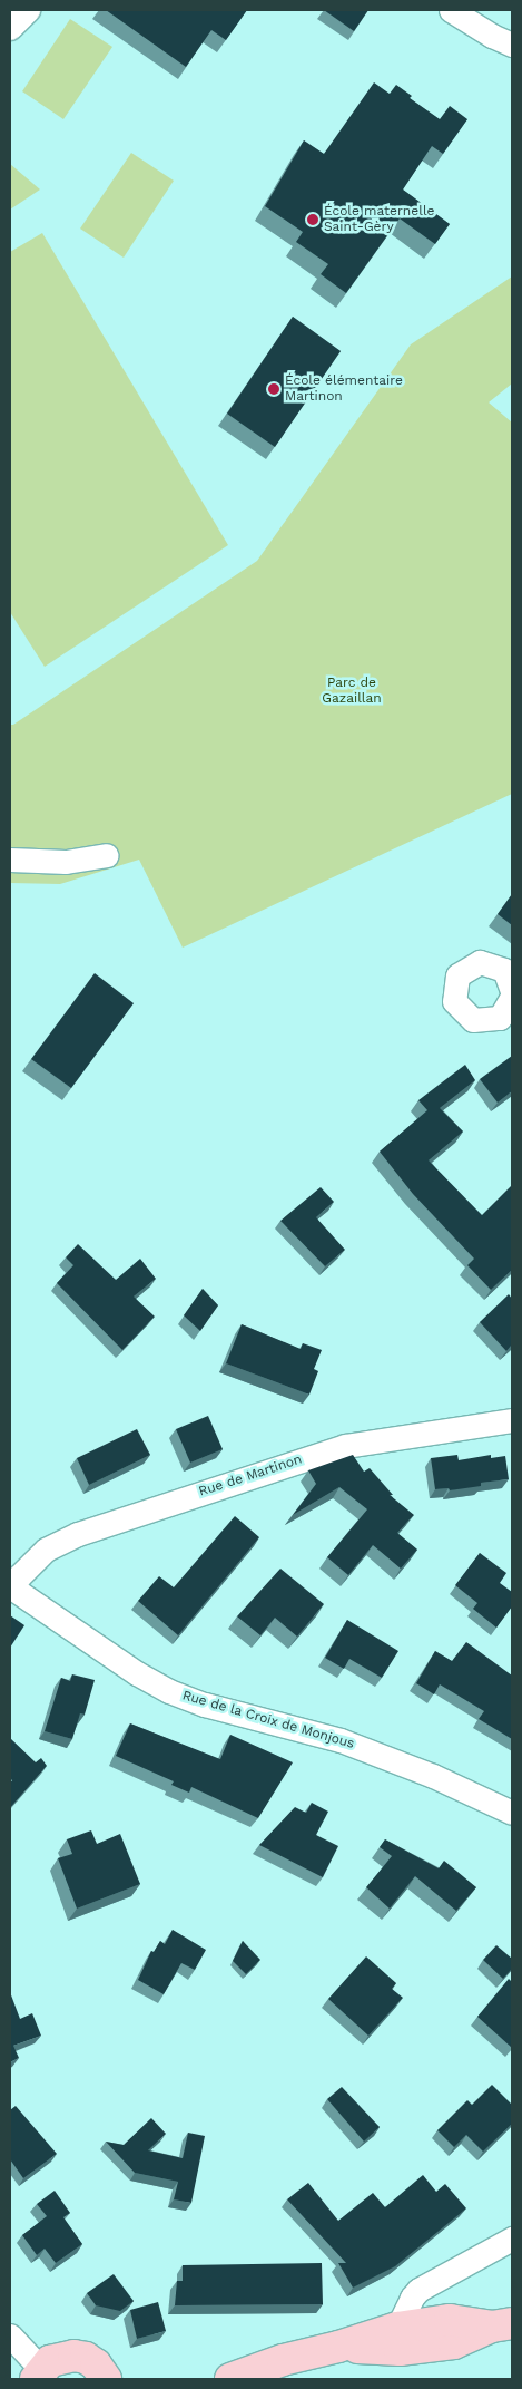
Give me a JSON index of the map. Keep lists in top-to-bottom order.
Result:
{
  "streets": {
    "street": ["Rue de Martinon", "Rue de la Croix de Monjous"]
  },
  "crossings": [
    ["Rue de Martinon", "Rue de la Croix de Monjous"]
  ],
  "parks": ["Parc de Gazaillan"],
  "places": ["École maternelle Saint-Gèry", "École élémentaire Martinon"]
}
